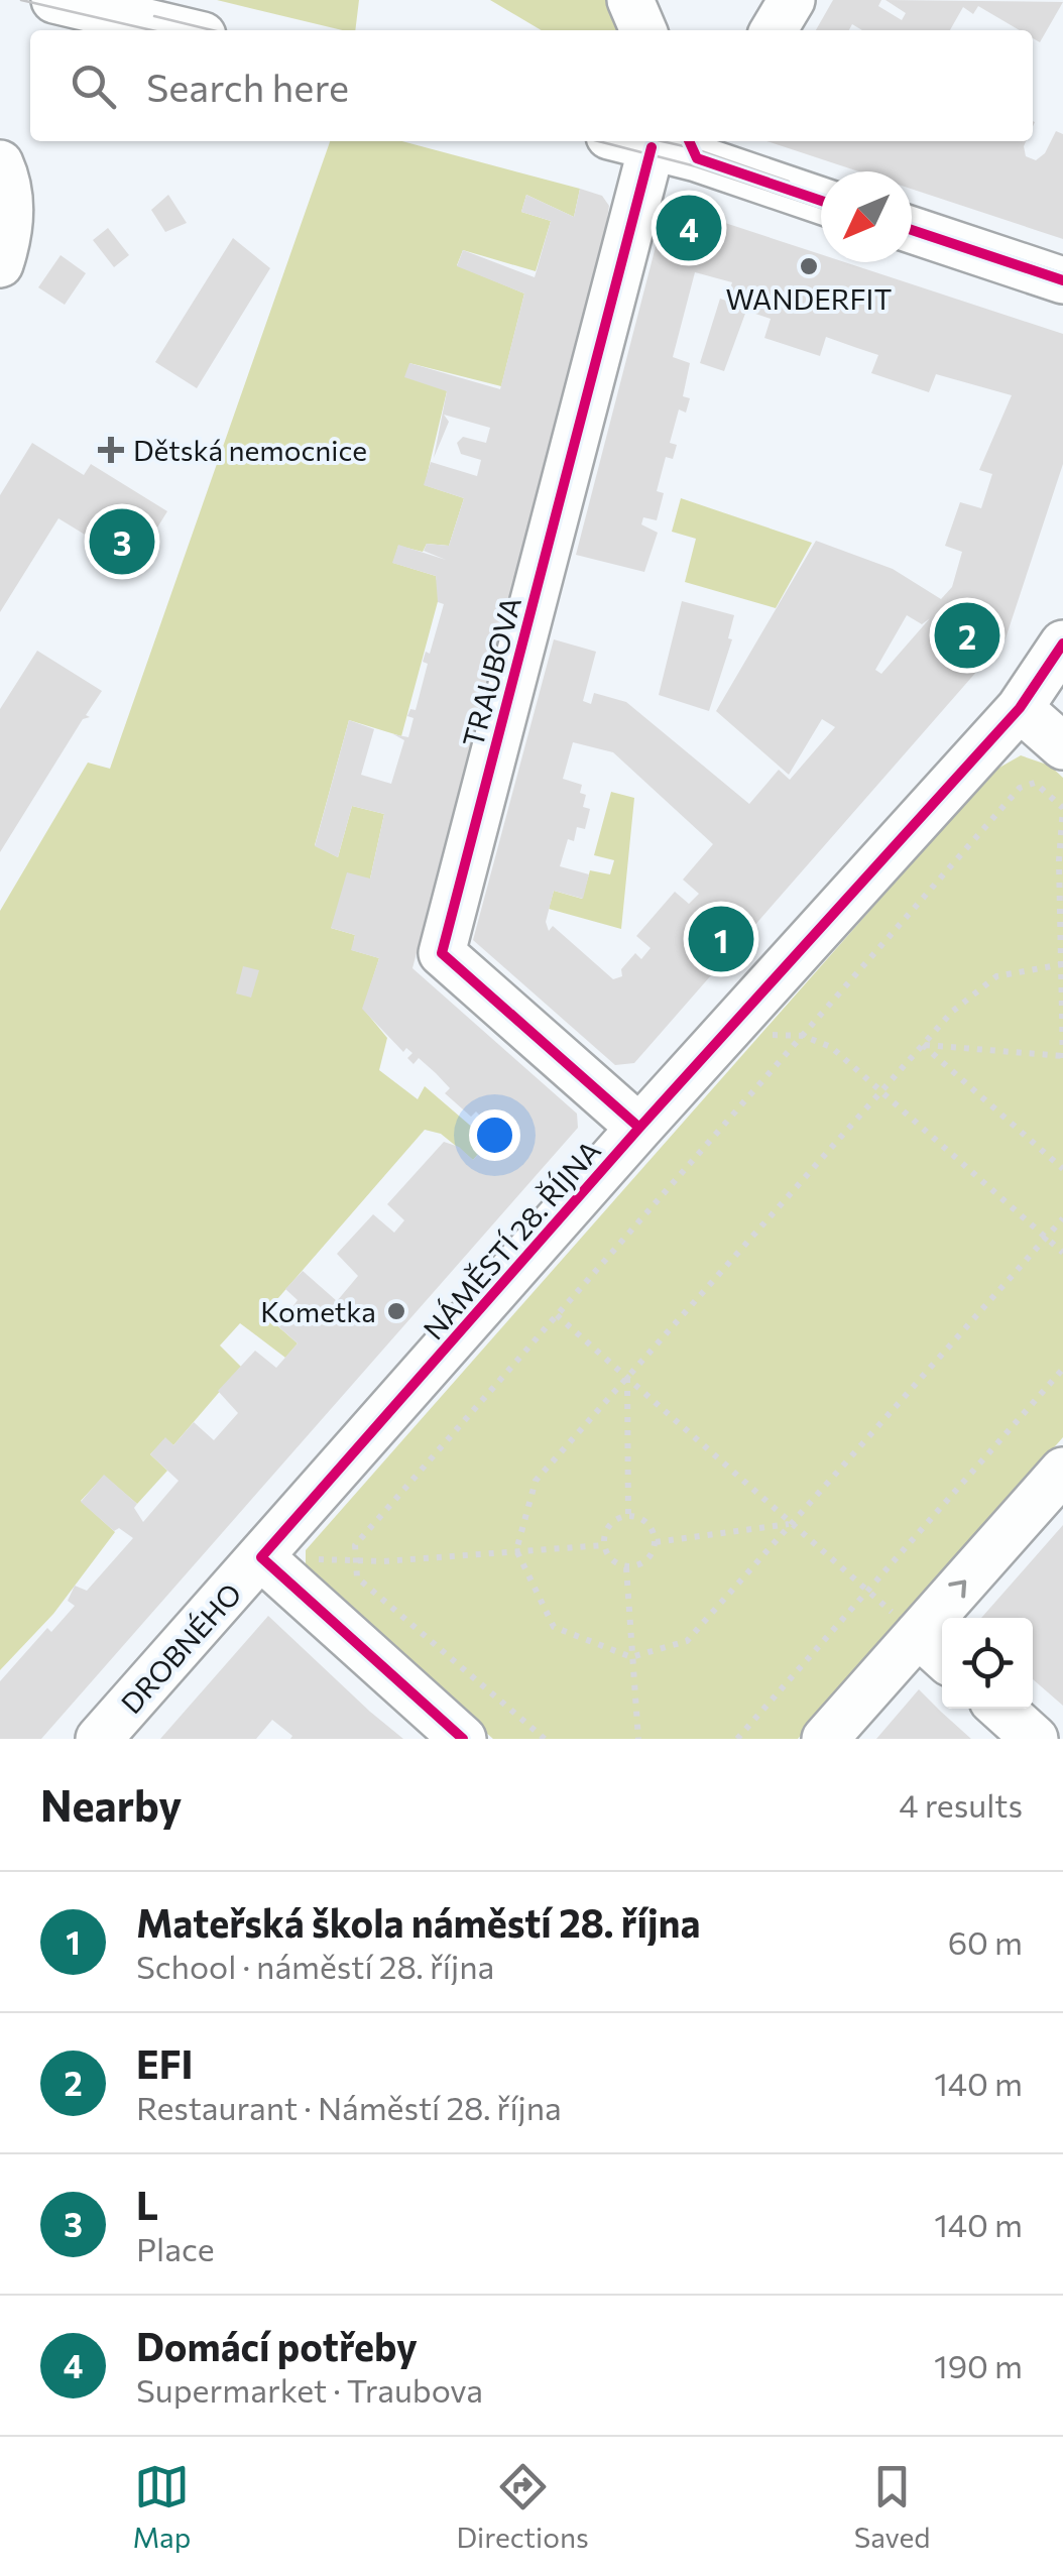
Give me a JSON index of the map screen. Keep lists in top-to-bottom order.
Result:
{
  "streets": {
    "street": ["TRAUBOVA", "NÁMĚSTÍ 28. ŘÍJNA", "DROBNÉHO"]
  },
  "crossings": [
    ["TRAUBOVA", "NÁMĚSTÍ 28. ŘÍJNA"],
    ["NÁMĚSTÍ 28. ŘÍJNA", "DROBNÉHO"]
  ],
  "places": {
    "other": ["WANDERFIT", "Kometka"],
    "health": ["Dětská nemocnice"]
  },
  "north": "bottom left",
  "page": {
    "search": "Search here",
    "pins": [
      "4",
      "3",
      "2",
      "1"
    ],
    "heading": ["Nearby", "4 results"],
    "list": [
      {
        "mark": "1",
        "name": "Mateřská škola náměstí 28. října",
        "note": "School · náměstí 28. října",
        "value": "60 m"
      },
      {
        "mark": "2",
        "name": "EFI",
        "note": "Restaurant · Náměstí 28. října",
        "value": "140 m"
      },
      {
        "mark": "3",
        "name": "L",
        "note": "Place",
        "value": "140 m"
      },
      {
        "mark": "4",
        "name": "Domácí potřeby",
        "note": "Supermarket · Traubova",
        "value": "190 m"
      }
    ],
    "nav": ["Map", "Directions", "Saved"]
  }
}
